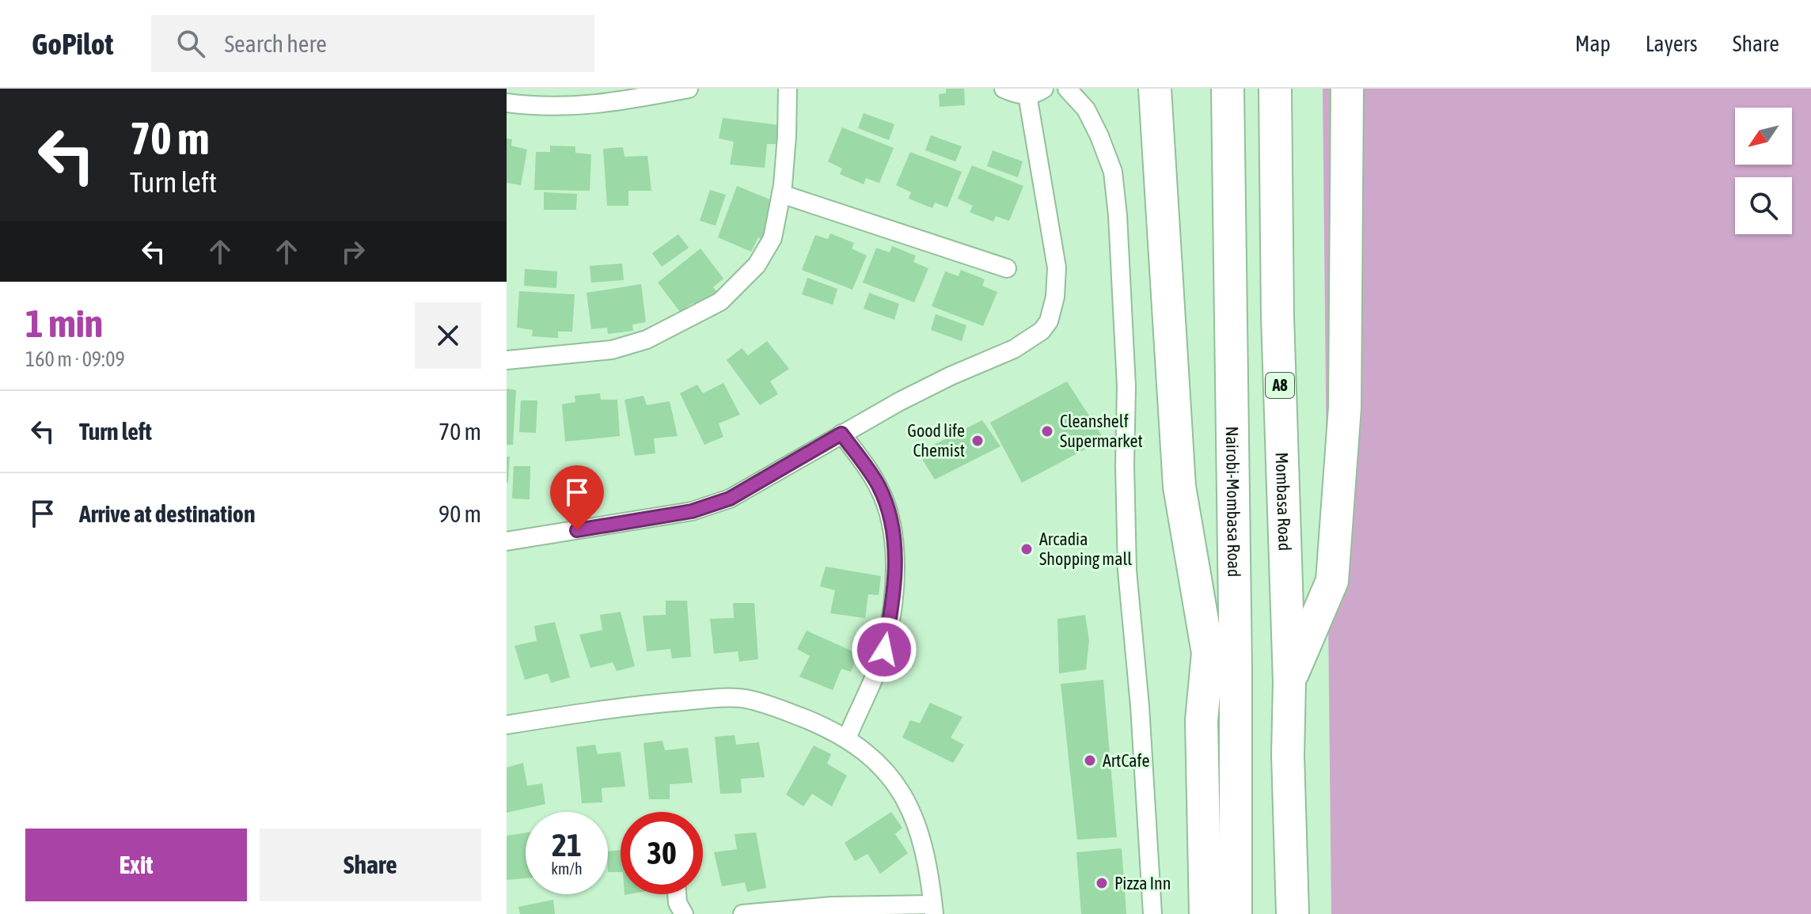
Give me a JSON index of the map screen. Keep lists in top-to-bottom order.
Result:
{
  "streets": {
    "highway": ["A8", "Nairobi-Mombasa Road", "Mombasa Road"]
  },
  "places": [
    "Cleanshelf Supermarket",
    "Good life Chemist",
    "Arcadia Shopping mall",
    "ArtCafe",
    "Pizza Inn"
  ],
  "north": "bottom left",
  "page": {
    "header": "GoPilot",
    "search": "Search here",
    "nav": ["Map", "Layers", "Share"],
    "turn": ["70 m", "Turn left"],
    "heading": ["1 min", "160 m · 09:09"],
    "list": [
      {
        "name": "Turn left",
        "value": "70 m"
      },
      {
        "name": "Arrive at destination",
        "value": "90 m"
      }
    ],
    "speed": "21 km/h",
    "limit": "30",
    "buttons": ["Exit", "Share"]
  }
}
